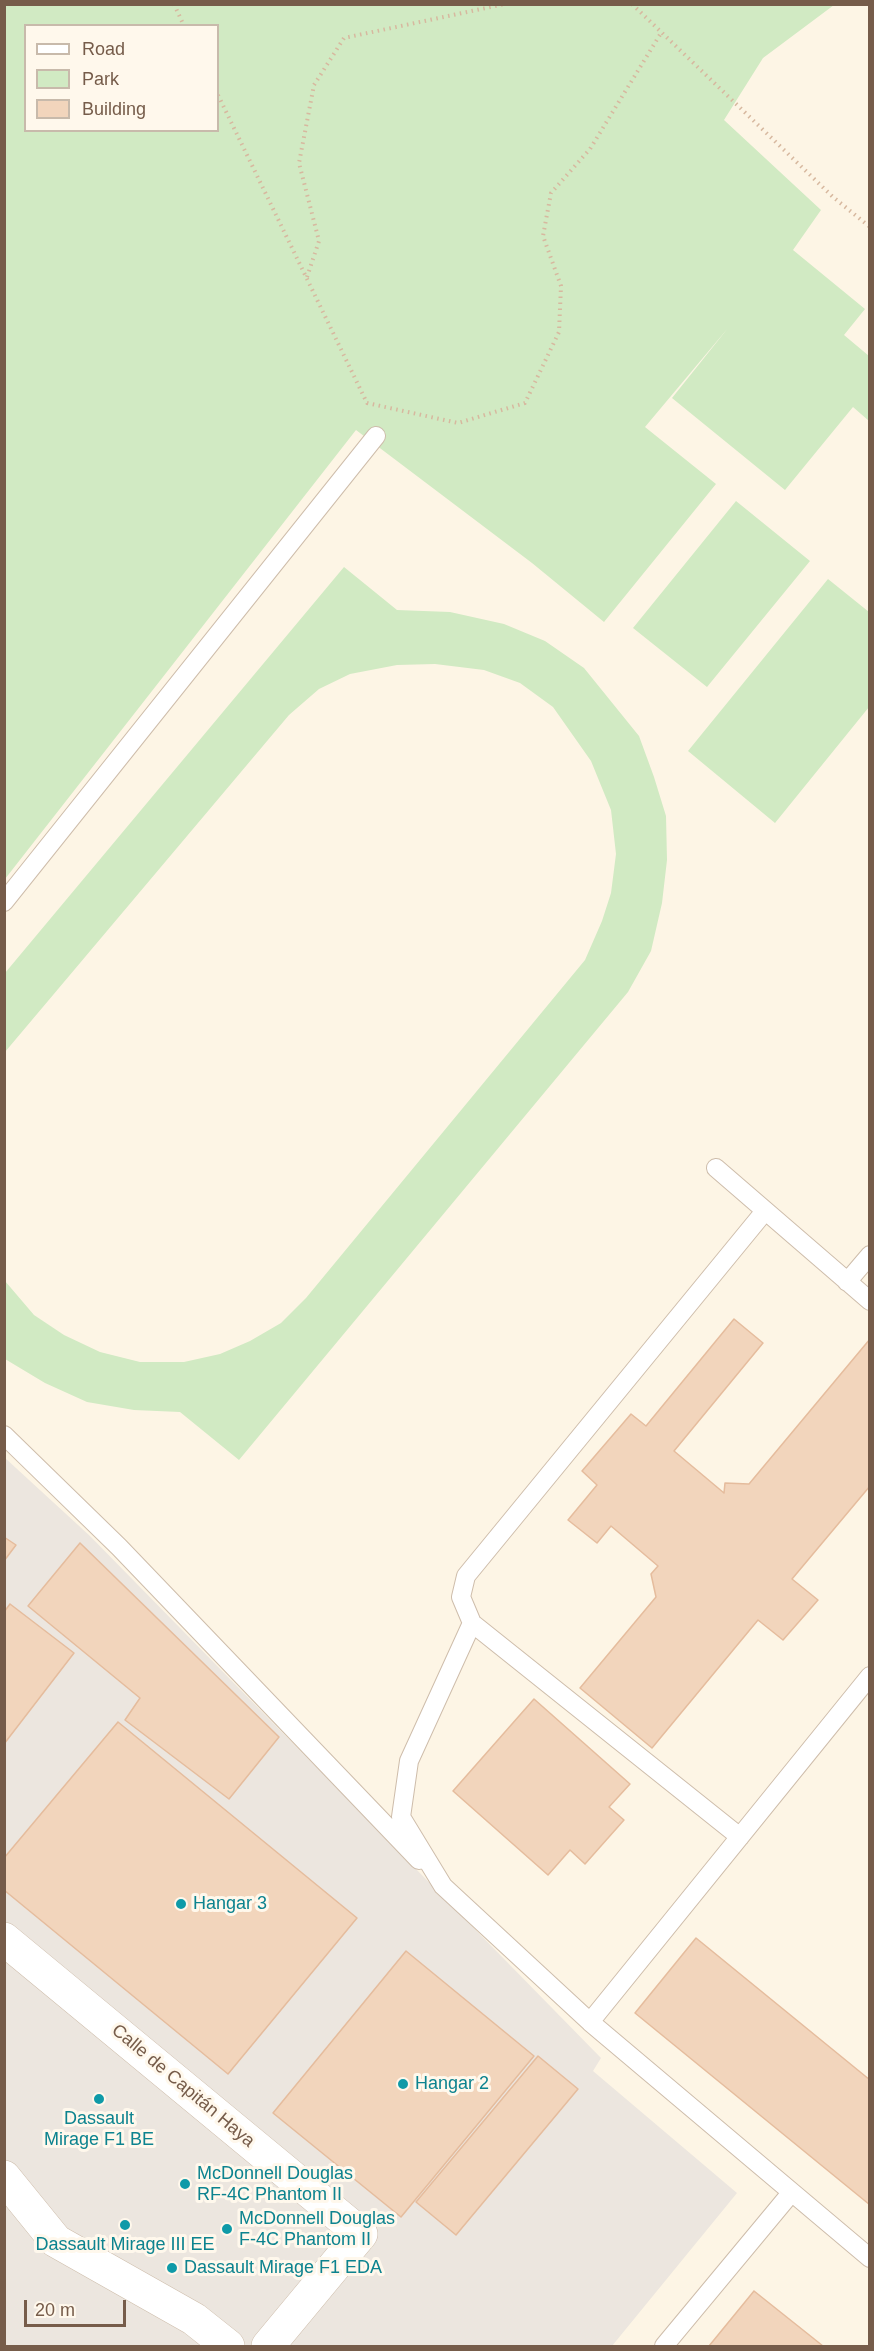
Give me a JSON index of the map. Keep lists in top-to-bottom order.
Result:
{
  "streets": {
    "street": ["Calle de Capitán Haya"]
  },
  "places": [
    "Hangar 3",
    "Hangar 2",
    "Dassault Mirage F1 BE",
    "McDonnell Douglas RF-4C Phantom II",
    "Dassault Mirage III EE",
    "McDonnell Douglas F-4C Phantom II",
    "Dassault Mirage F1 EDA"
  ],
  "legend": ["Road", "Park", "Building"],
  "scale_bar": "20 m"
}
